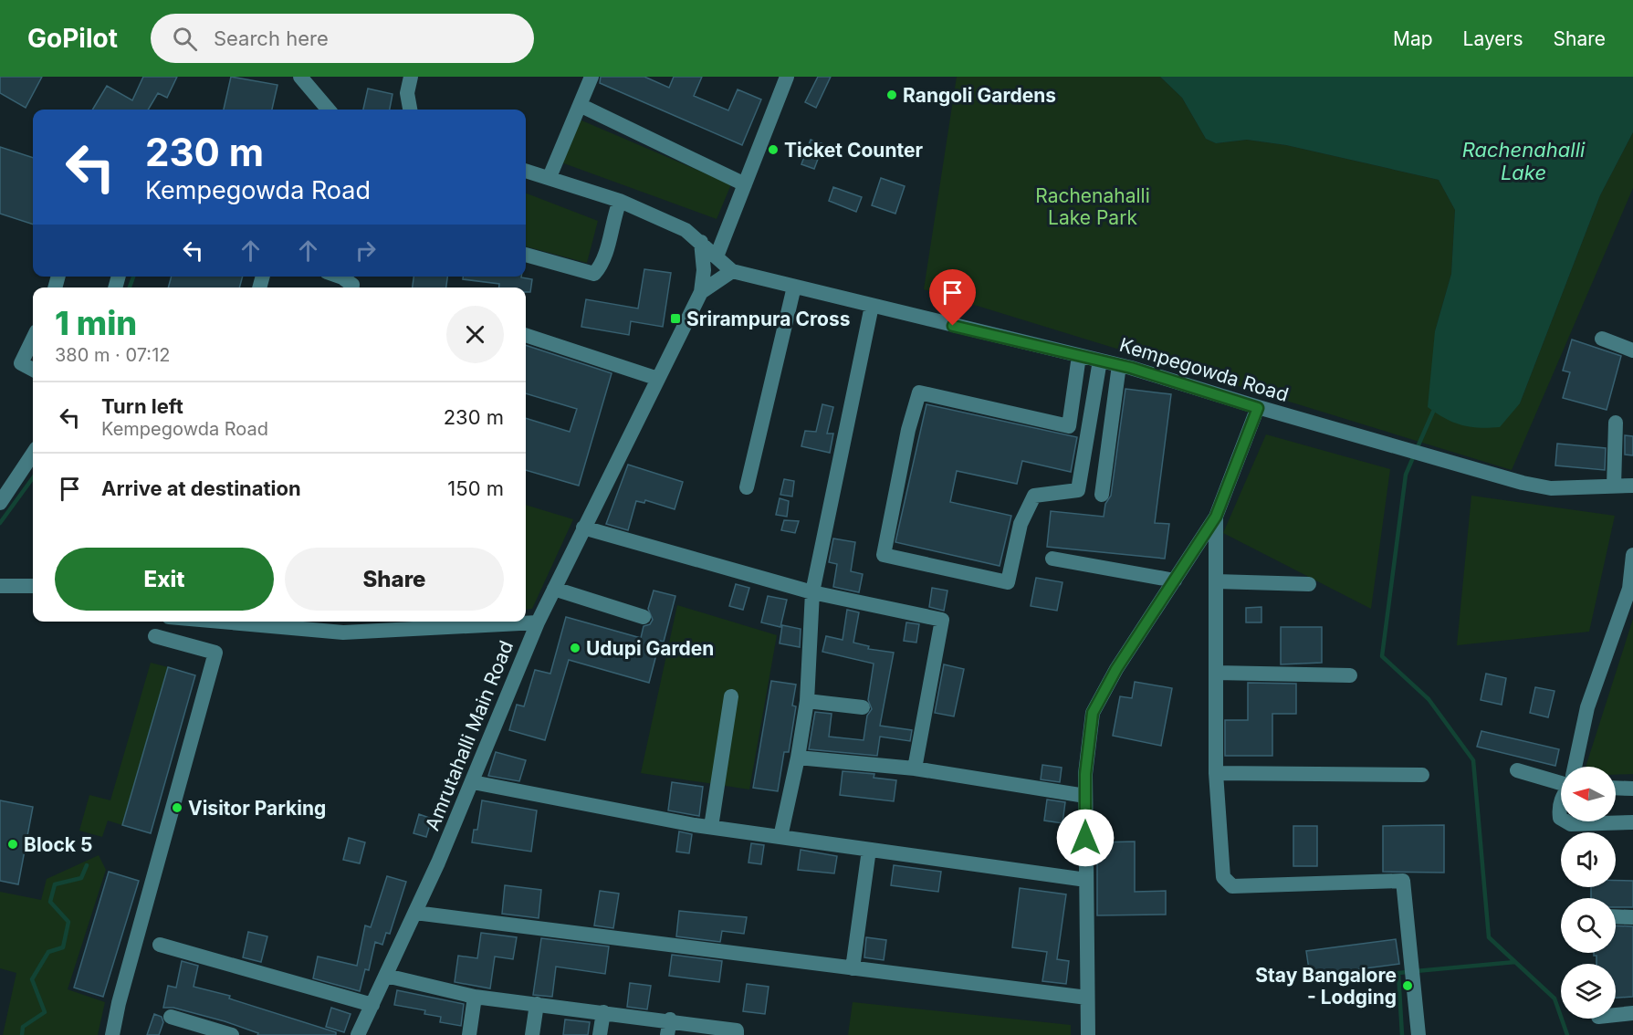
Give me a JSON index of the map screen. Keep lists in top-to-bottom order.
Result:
{
  "streets": {
    "street": ["Kempegowda Road", "Amrutahalli Main Road"]
  },
  "water": ["Rachenahalli Lake"],
  "parks": ["Rachenahalli Lake Park"],
  "places": {
    "other": [
      "Rangoli Gardens",
      "Ticket Counter",
      "Udupi Garden",
      "Visitor Parking",
      "Block 5",
      "Stay Bangalore - Lodging"
    ],
    "transit": ["Srirampura Cross"]
  },
  "north": "left",
  "page": {
    "header": "GoPilot",
    "search": "Search here",
    "nav": ["Map", "Layers", "Share"],
    "turn": ["230 m", "Kempegowda Road"],
    "heading": ["1 min", "380 m · 07:12"],
    "list": [
      {
        "name": "Turn left",
        "note": "Kempegowda Road",
        "value": "230 m"
      },
      {
        "name": "Arrive at destination",
        "value": "150 m"
      }
    ],
    "buttons": ["Exit", "Share"]
  }
}
